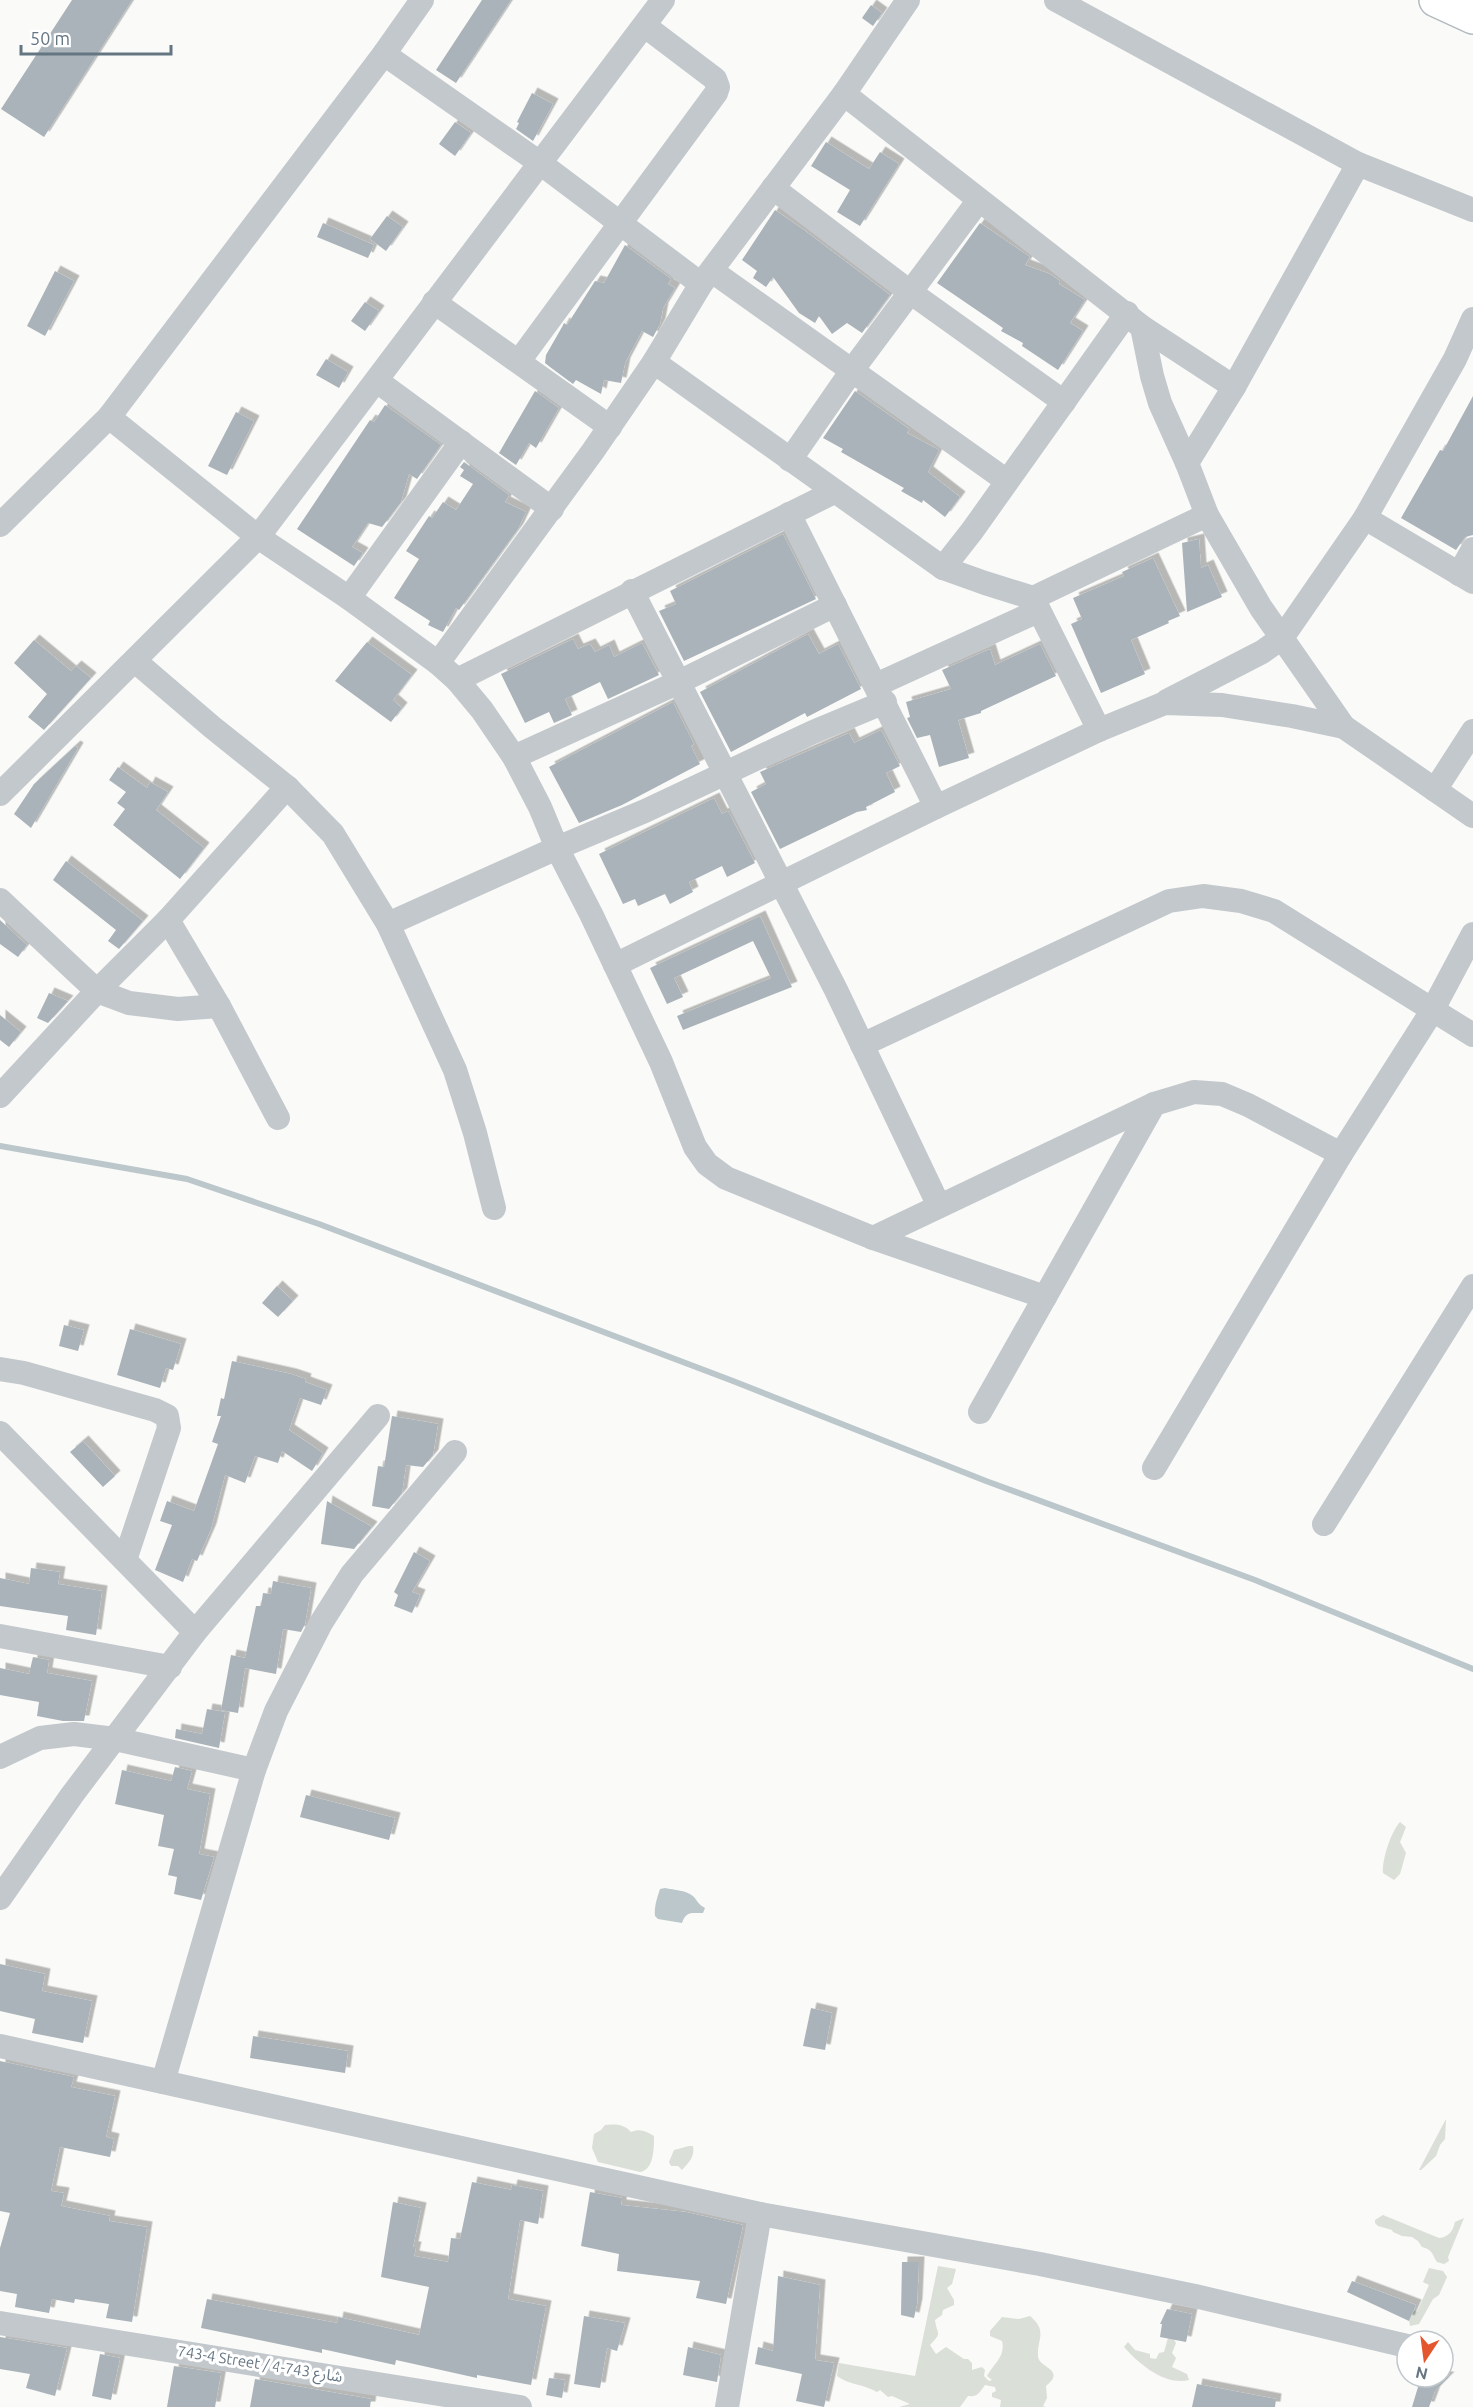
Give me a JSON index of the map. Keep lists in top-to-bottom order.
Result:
{
  "streets": {
    "street": ["743-4 Street / شارع 743-4"]
  },
  "scale_bar": "50 m",
  "north": "bottom"
}
